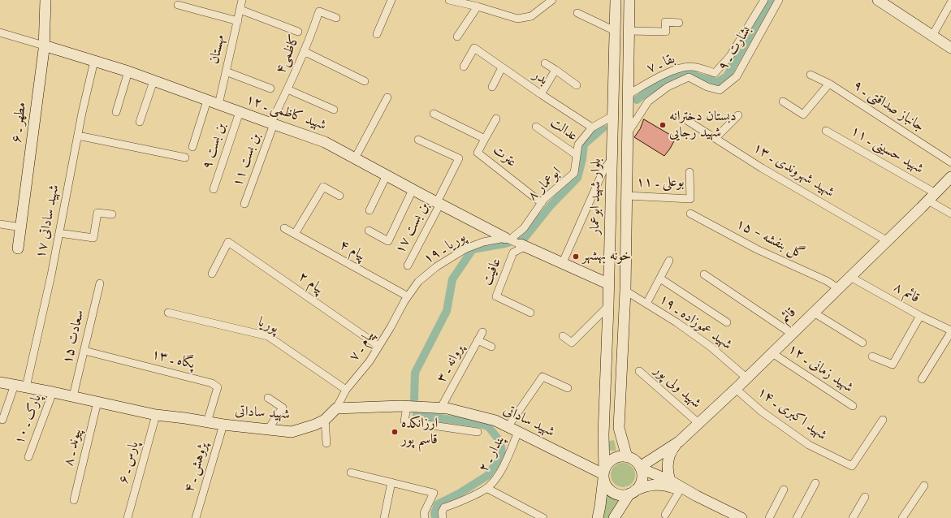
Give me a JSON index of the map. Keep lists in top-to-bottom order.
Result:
{
  "streets": {
    "street": [
      "بشارت ـ ۹",
      "مهستان",
      "کاظمی۴",
      "بقا ـ ۷",
      "بدر",
      "جانباز صداقتی ـ ۹",
      "شهید کاظمی ـ ۱۲",
      "مطهر ـ ۶",
      "عدالت",
      "بن بست ۹",
      "شهید حسینی ـ ۱۱",
      "عترت",
      "بن بست ۱۱",
      "شهید شهروندی ـ ۱۳",
      "بوعلی ـ ۱۱",
      "ابوعمار ۸",
      "بلوار شهید ابوعمار",
      "شهید ساداتی ۱۷",
      "بن بست ۱۷",
      "گل بنفشه - ۱۵",
      "پوریا ـ ۱۹",
      "پیام ۴",
      "عافیت",
      "پیام ۲",
      "قائم ۸",
      "قائم",
      "شهید عموزاده ـ ۱۹",
      "پوریا",
      "سعادت ۱۵",
      "پیام ـ ۷",
      "پگاه ـ ۱۳",
      "پروانه ـ ۳",
      "شهید زمانی ـ ۱۲",
      "شهید ولی پور",
      "شهید ساداتی",
      "شهید اکبری ـ ۱۴",
      "پارک ـ ۱۰",
      "پیوند ـ ۸",
      "پندار ـ ۲",
      "پارس ـ ۶",
      "پژوهش ـ ۴"
    ]
  },
  "crossings": [
    ["مهستان", "شهید کاظمی ـ ۱۲"],
    ["کاظمی۴", "شهید کاظمی ـ ۱۲"],
    ["کاظمی۴", "بن بست ۱۱"],
    ["بدر", "ابوعمار ۸"],
    ["شهید کاظمی ـ ۱۲", "مطهر ـ ۶"],
    ["شهید کاظمی ـ ۱۲", "بن بست ۹"],
    ["شهید کاظمی ـ ۱۲", "بن بست ۱۱"],
    ["شهید کاظمی ـ ۱۲", "ابوعمار ۸"],
    ["شهید کاظمی ـ ۱۲", "شهید ساداتی ۱۷"],
    ["شهید کاظمی ـ ۱۲", "بن بست ۱۷"],
    ["شهید کاظمی ـ ۱۲", "پوریا ـ ۱۹"],
    ["عدالت", "ابوعمار ۸"],
    ["شهید حسینی ـ ۱۱", "قائم"],
    ["عترت", "ابوعمار ۸"],
    ["شهید شهروندی ـ ۱۳", "قائم"],
    ["ابوعمار ۸", "بلوار شهید ابوعمار"],
    ["ابوعمار ۸", "پوریا ـ ۱۹"],
    ["بلوار شهید ابوعمار", "قائم"],
    ["بلوار شهید ابوعمار", "شهید ساداتی"],
    ["شهید ساداتی ۱۷", "شهید ساداتی"],
    ["گل بنفشه - ۱۵", "قائم"],
    ["پوریا ـ ۱۹", "پیام ۴"],
    ["پوریا ـ ۱۹", "پیام ـ ۷"],
    ["پیام ۴", "پیام ـ ۷"],
    ["پیام ۲", "پیام ـ ۷"],
    ["قائم ۸", "قائم"],
    ["قائم", "شهید عموزاده ـ ۱۹"],
    ["قائم", "شهید زمانی ـ ۱۲"],
    ["قائم", "شهید ولی پور"],
    ["قائم", "شهید ساداتی"],
    ["قائم", "شهید اکبری ـ ۱۴"],
    ["پوریا", "پیام ـ ۷"],
    ["سعادت ۱۵", "پگاه ـ ۱۳"],
    ["سعادت ۱۵", "شهید ساداتی"],
    ["پیام ـ ۷", "شهید ساداتی"],
    ["پگاه ـ ۱۳", "شهید ساداتی"],
    ["پروانه ـ ۳", "شهید ساداتی"],
    ["شهید ساداتی", "پارک ـ ۱۰"],
    ["شهید ساداتی", "پیوند ـ ۸"],
    ["شهید ساداتی", "پندار ـ ۲"],
    ["شهید ساداتی", "پارس ـ ۶"],
    ["شهید ساداتی", "پژوهش ـ ۴"]
  ],
  "places": ["دبستان دخترانه شهید رجایی", "خونه بهشهر", "ارزانکده قاسم پور"]
}
